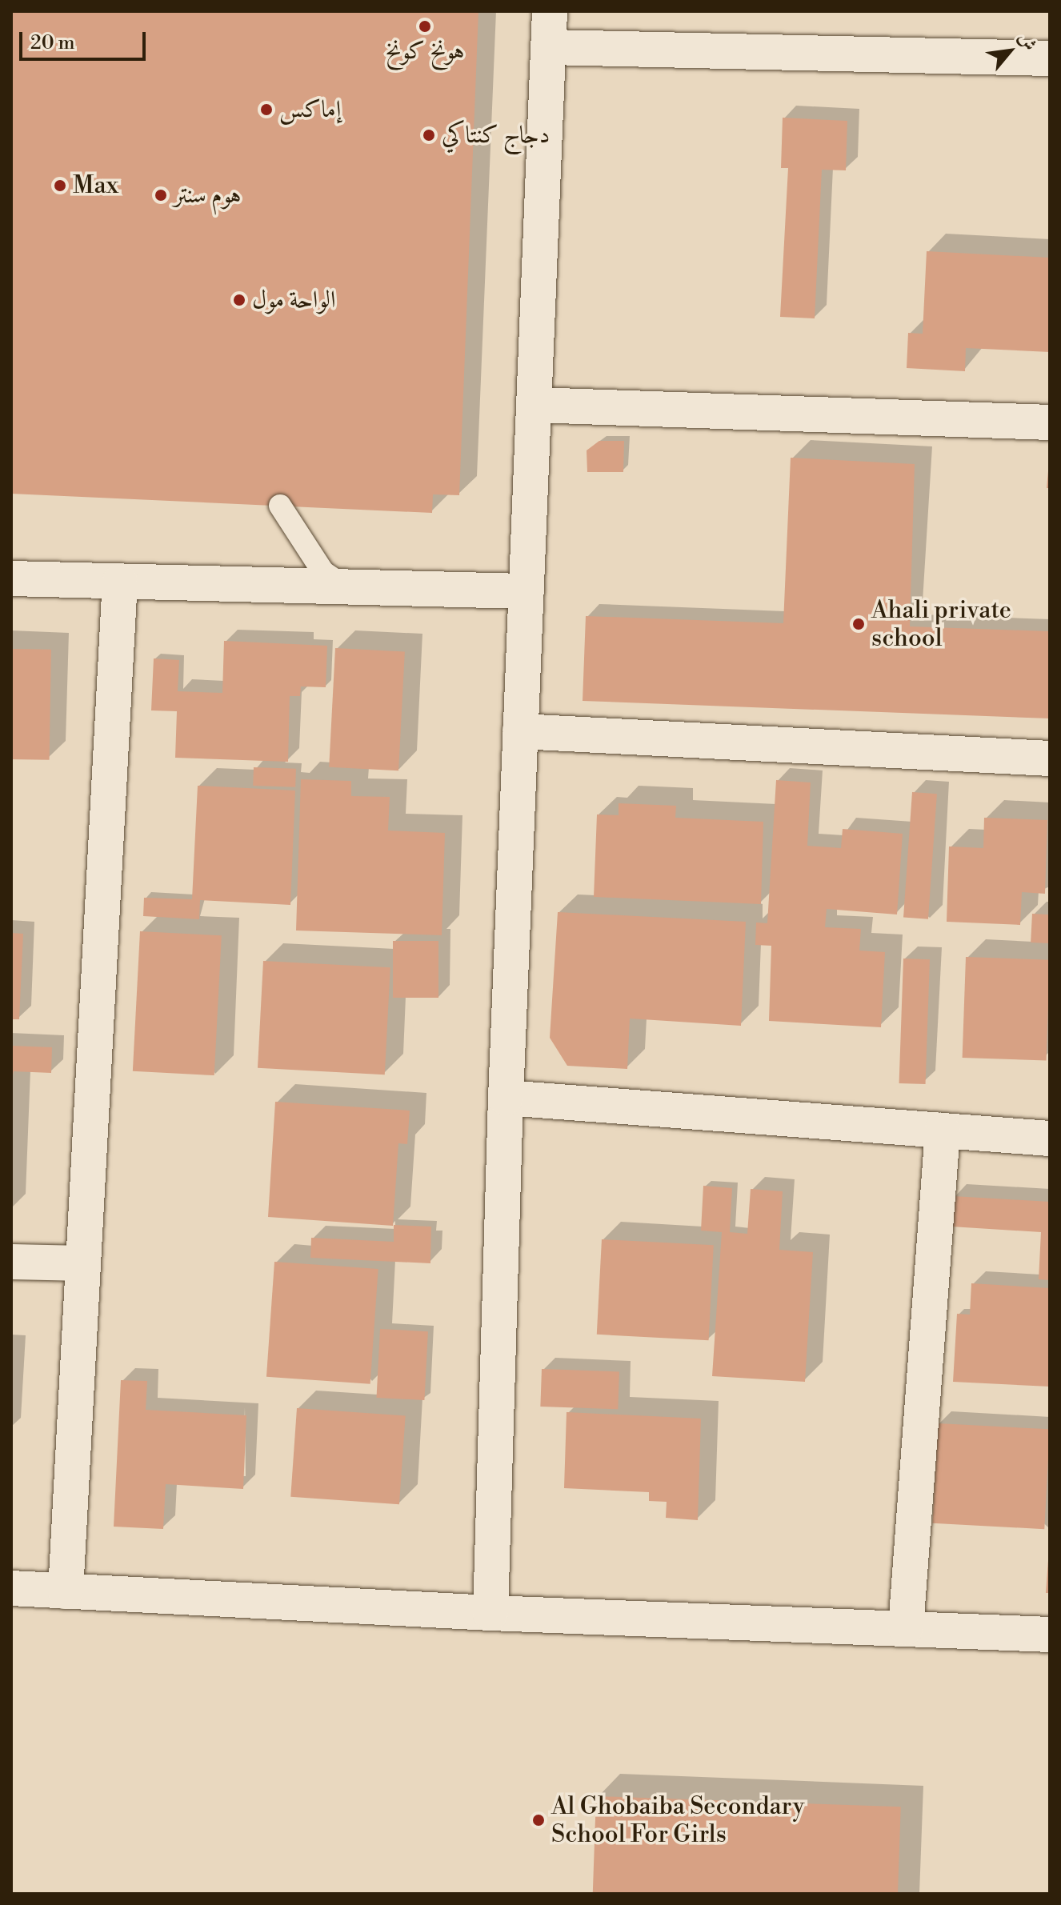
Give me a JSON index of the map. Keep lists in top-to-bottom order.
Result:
{
  "places": [
    "هونخ كونخ",
    "إماكس",
    "دجاج كنتاكي",
    "Max",
    "هوم سنتر",
    "الواحة مول",
    "Ahali private school",
    "Al Ghobaiba Secondary School For Girls"
  ],
  "scale_bar": "20 m",
  "north": "top right"
}
